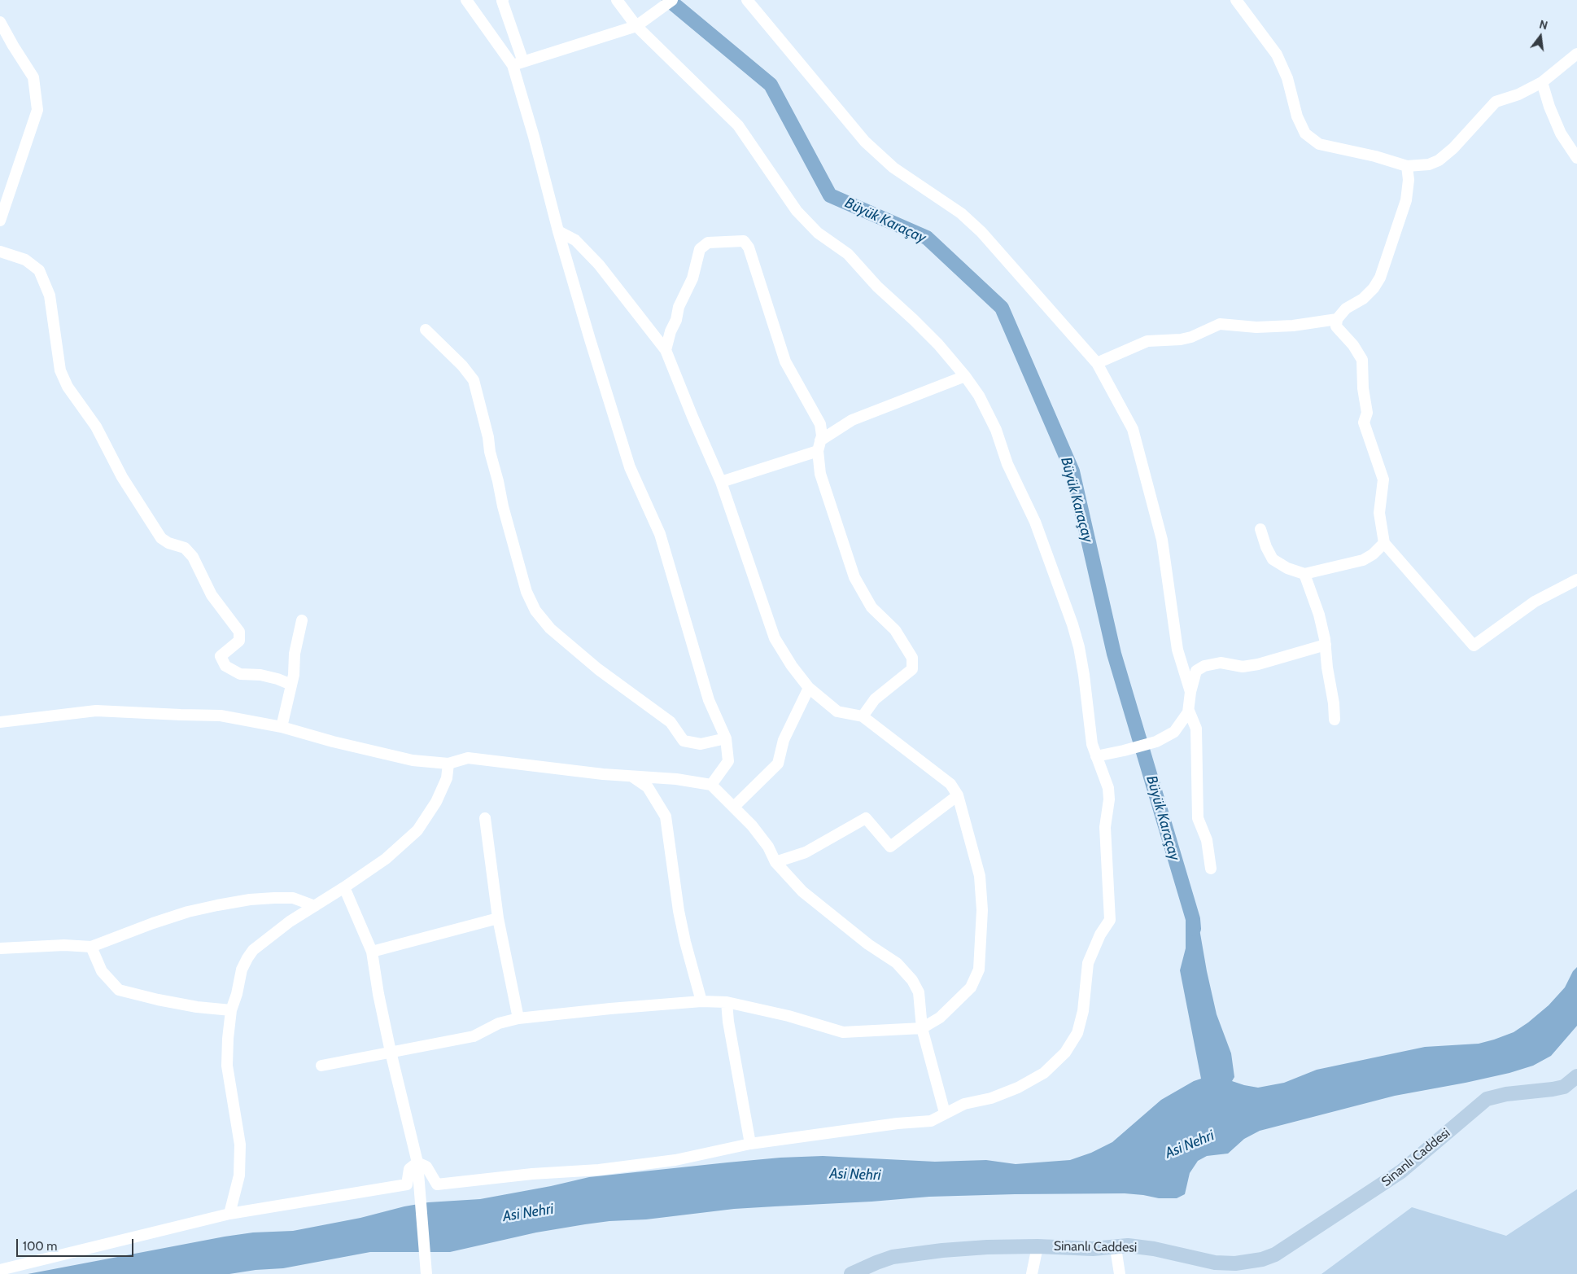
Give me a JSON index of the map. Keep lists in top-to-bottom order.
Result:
{
  "streets": {
    "main road": ["Sinanlı Caddesi"]
  },
  "water": ["Büyük Karaçay", "Asi Nehri"],
  "scale_bar": "100 m",
  "north": "top"
}
